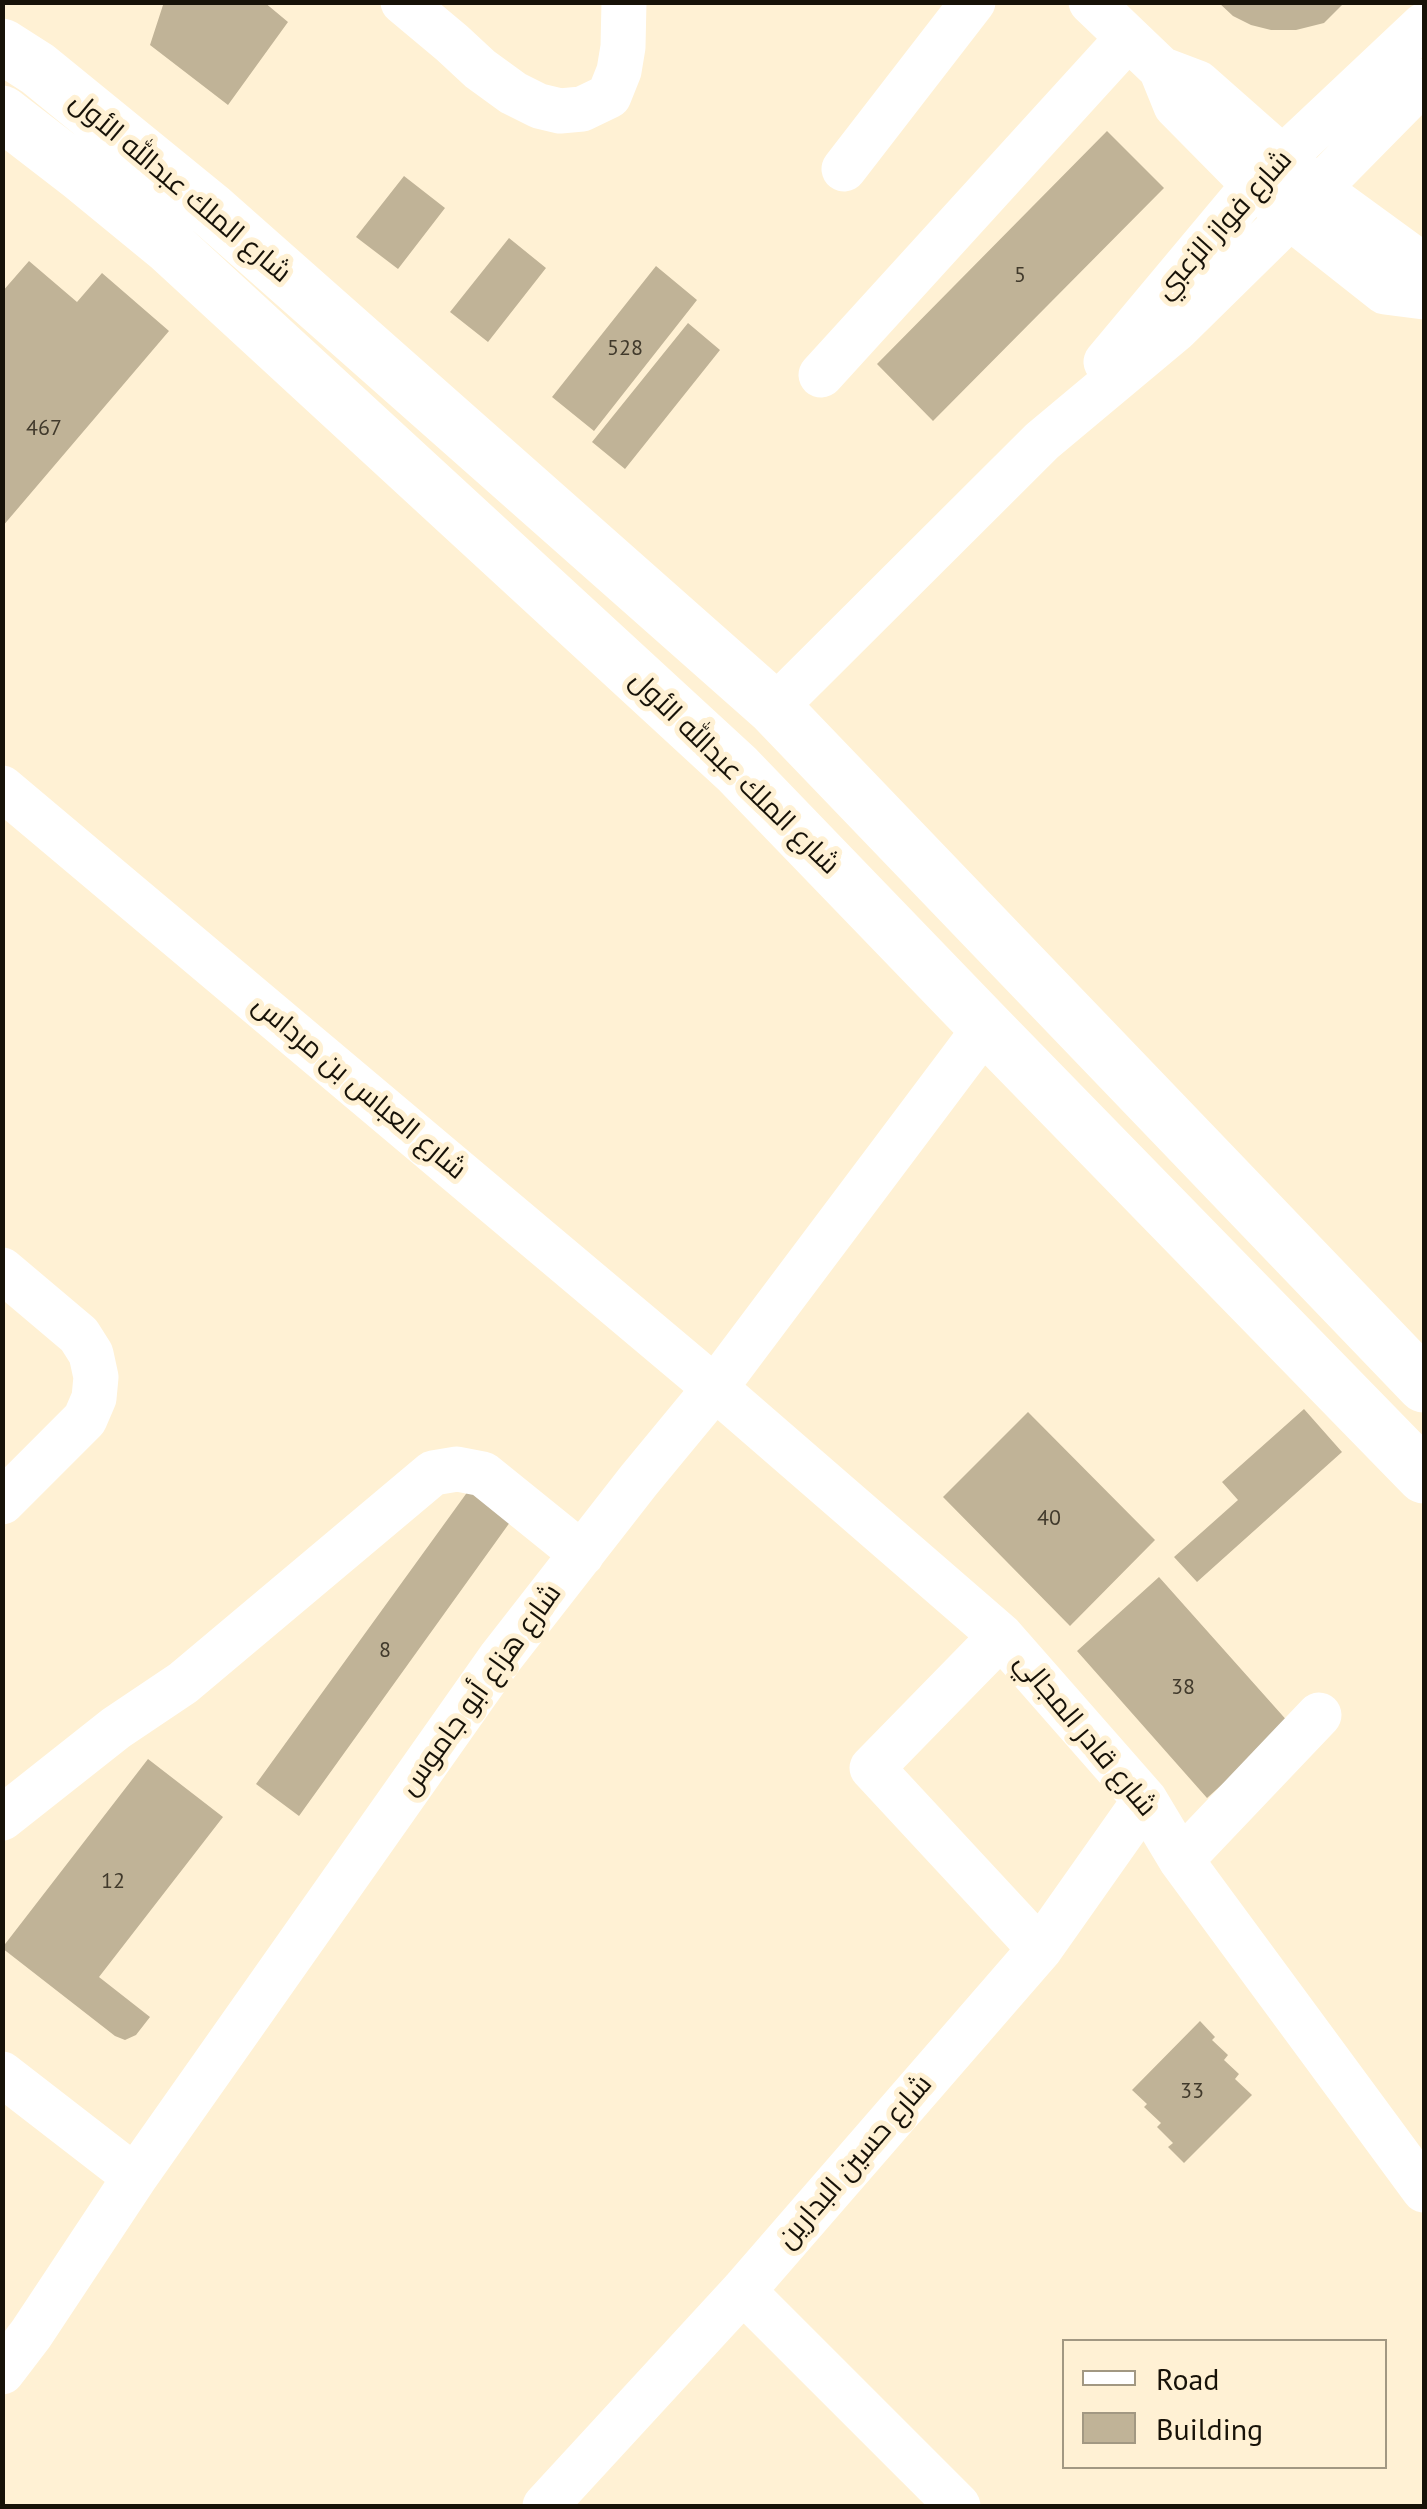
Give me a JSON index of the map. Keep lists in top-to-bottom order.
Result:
{
  "streets": {
    "main road": ["شارع الملك عبدالله الأول"],
    "street": [
      "شارع فواز الزعبي",
      "شارع العباس بن مرداس",
      "شارع هزاع أبو جاموس",
      "شارع قادر المجالي",
      "شارع حسين البدارين"
    ]
  },
  "crossings": [
    ["شارع الملك عبدالله الأول", "شارع فواز الزعبي"],
    ["شارع الملك عبدالله الأول", "شارع هزاع أبو جاموس"],
    ["شارع العباس بن مرداس", "شارع هزاع أبو جاموس"],
    ["شارع العباس بن مرداس", "شارع قادر المجالي"],
    ["شارع هزاع أبو جاموس", "شارع قادر المجالي"],
    ["شارع قادر المجالي", "شارع حسين البدارين"]
  ],
  "house_numbers": [
    "5",
    "528",
    "467",
    "40",
    "8",
    "38",
    "12",
    "33"
  ],
  "legend": ["Road", "Building"]
}
